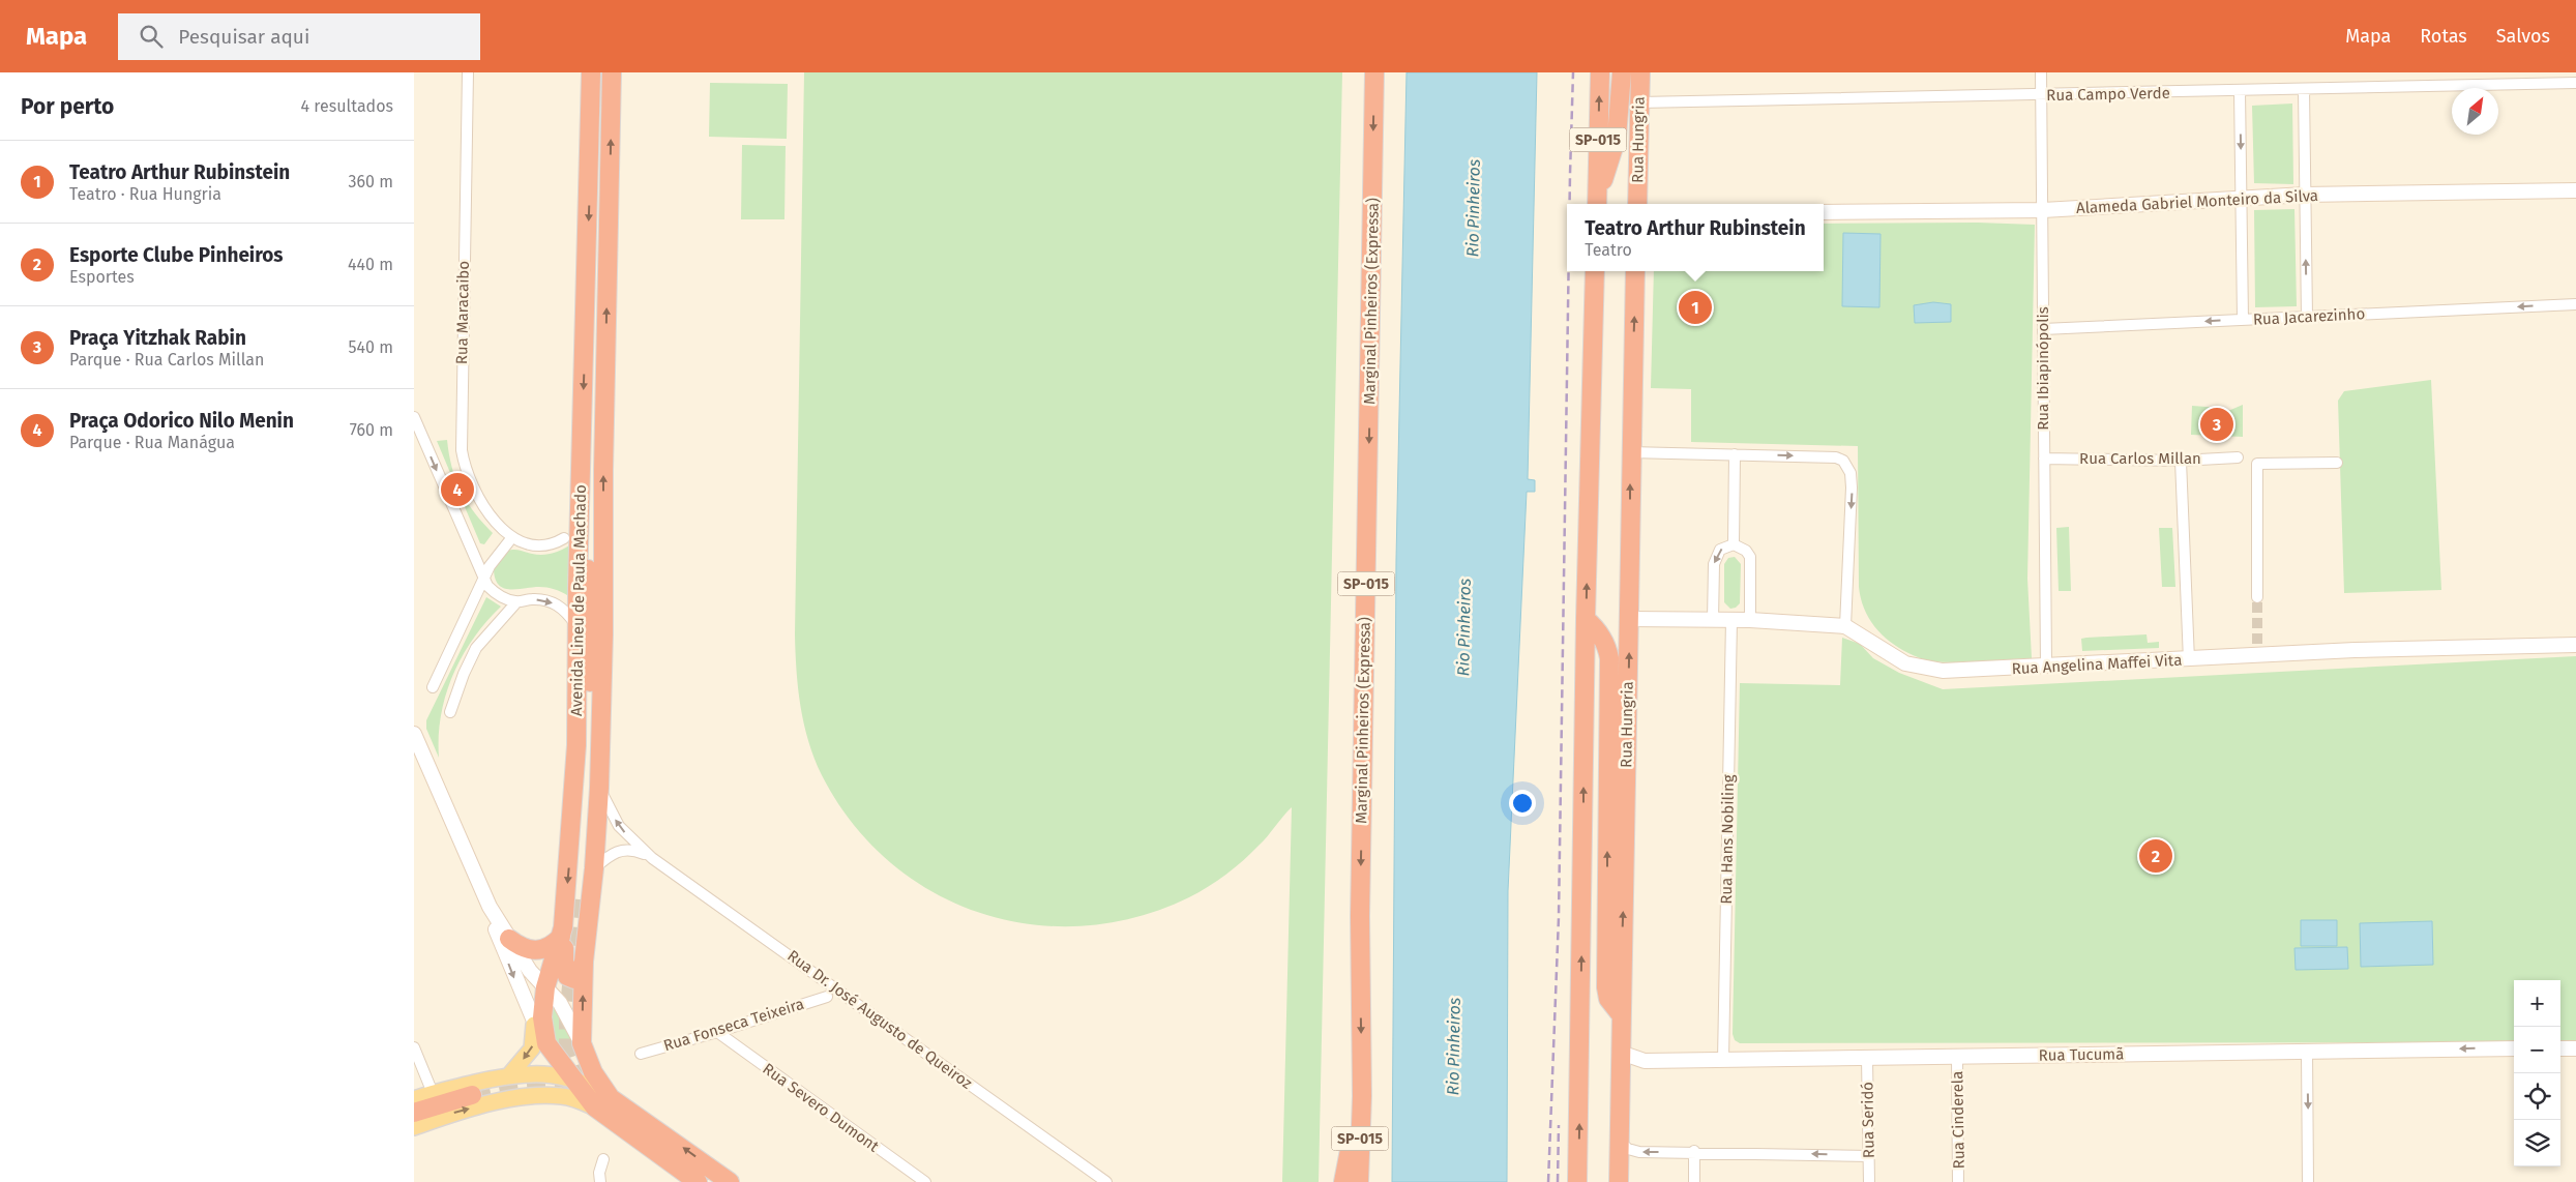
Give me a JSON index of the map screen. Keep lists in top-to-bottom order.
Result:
{
  "streets": {
    "highway": [
      "SP-015",
      "Rua Hungria",
      "Marginal Pinheiros (Expressa)",
      "Avenida Lineu de Paula Machado"
    ],
    "street": [
      "Rua Campo Verde",
      "Alameda Gabriel Monteiro da Silva",
      "Rua Maracaibo",
      "Rua Jacarezinho",
      "Rua Ibiapinópolis",
      "Rua Carlos Millan",
      "Rua Angelina Maffei Vita",
      "Rua Hans Nobiling",
      "Rua Dr. José Augusto de Queiroz",
      "Rua Fonseca Teixeira",
      "Rua Tucumã",
      "Rua Severo Dumont",
      "Rua Seridó",
      "Rua Cinderela"
    ]
  },
  "crossings": [
    ["Rua Campo Verde", "Rua Hungria"],
    ["Rua Campo Verde", "Rua Ibiapinópolis"],
    ["Rua Hungria", "Rua Angelina Maffei Vita"],
    ["Rua Hungria", "Rua Tucumã"],
    ["Alameda Gabriel Monteiro da Silva", "Rua Ibiapinópolis"],
    ["Rua Jacarezinho", "Rua Ibiapinópolis"],
    ["Rua Ibiapinópolis", "Rua Carlos Millan"],
    ["Rua Ibiapinópolis", "Rua Angelina Maffei Vita"],
    ["Rua Angelina Maffei Vita", "Rua Hans Nobiling"],
    ["Rua Hans Nobiling", "Rua Tucumã"],
    ["Rua Fonseca Teixeira", "Rua Severo Dumont"],
    ["Rua Tucumã", "Rua Seridó"],
    ["Rua Tucumã", "Rua Cinderela"]
  ],
  "one_way": ["Marginal Pinheiros (Expressa)", "Rua Jacarezinho"],
  "water": ["Rio Pinheiros"],
  "north": "top right",
  "page": {
    "header": "Mapa",
    "search": "Pesquisar aqui",
    "nav": ["Mapa", "Rotas", "Salvos"],
    "heading": ["Por perto", "4 resultados"],
    "list": [
      {
        "mark": "1",
        "name": "Teatro Arthur Rubinstein",
        "note": "Teatro · Rua Hungria",
        "value": "360 m"
      },
      {
        "mark": "2",
        "name": "Esporte Clube Pinheiros",
        "note": "Esportes",
        "value": "440 m"
      },
      {
        "mark": "3",
        "name": "Praça Yitzhak Rabin",
        "note": "Parque · Rua Carlos Millan",
        "value": "540 m"
      },
      {
        "mark": "4",
        "name": "Praça Odorico Nilo Menin",
        "note": "Parque · Rua Manágua",
        "value": "760 m"
      }
    ],
    "popup": ["Teatro Arthur Rubinstein", "Teatro"],
    "pins": [
      "1",
      "3",
      "4",
      "2"
    ],
    "map_buttons": ["+", "−"]
  }
}
